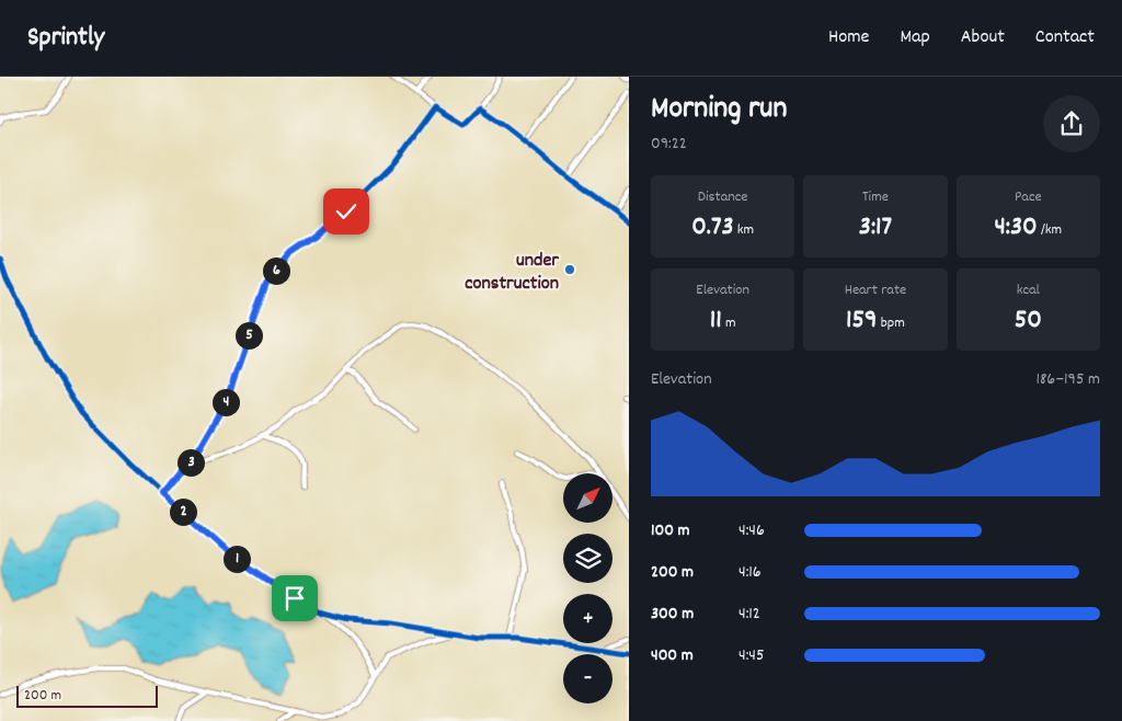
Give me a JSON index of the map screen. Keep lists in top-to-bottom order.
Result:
{
  "places": ["under construction"],
  "scale_bar": "200 m",
  "north": "top right",
  "page": {
    "header": "Sprintly",
    "nav": [
      "Home",
      "Map",
      "About",
      "Contact"
    ],
    "heading": ["Morning run", "09:22"],
    "stats": [
      ["Distance", "0.73 km"],
      ["Time", "3:17"],
      ["Pace", "4:30 /km"],
      ["Elevation", "11 m"],
      ["Heart rate", "159 bpm"],
      ["kcal", "50"]
    ],
    "pins": [
      "6",
      "5",
      "4",
      "3",
      "2",
      "1"
    ],
    "chart": ["Elevation", "186–195 m"],
    "map_buttons": ["+", "−"],
    "list": [
      {
        "name": "100 m",
        "note": "4:46"
      },
      {
        "name": "200 m",
        "note": "4:16"
      },
      {
        "name": "300 m",
        "note": "4:12"
      },
      {
        "name": "400 m",
        "note": "4:45"
      }
    ],
    "scale": "200 m"
  }
}
